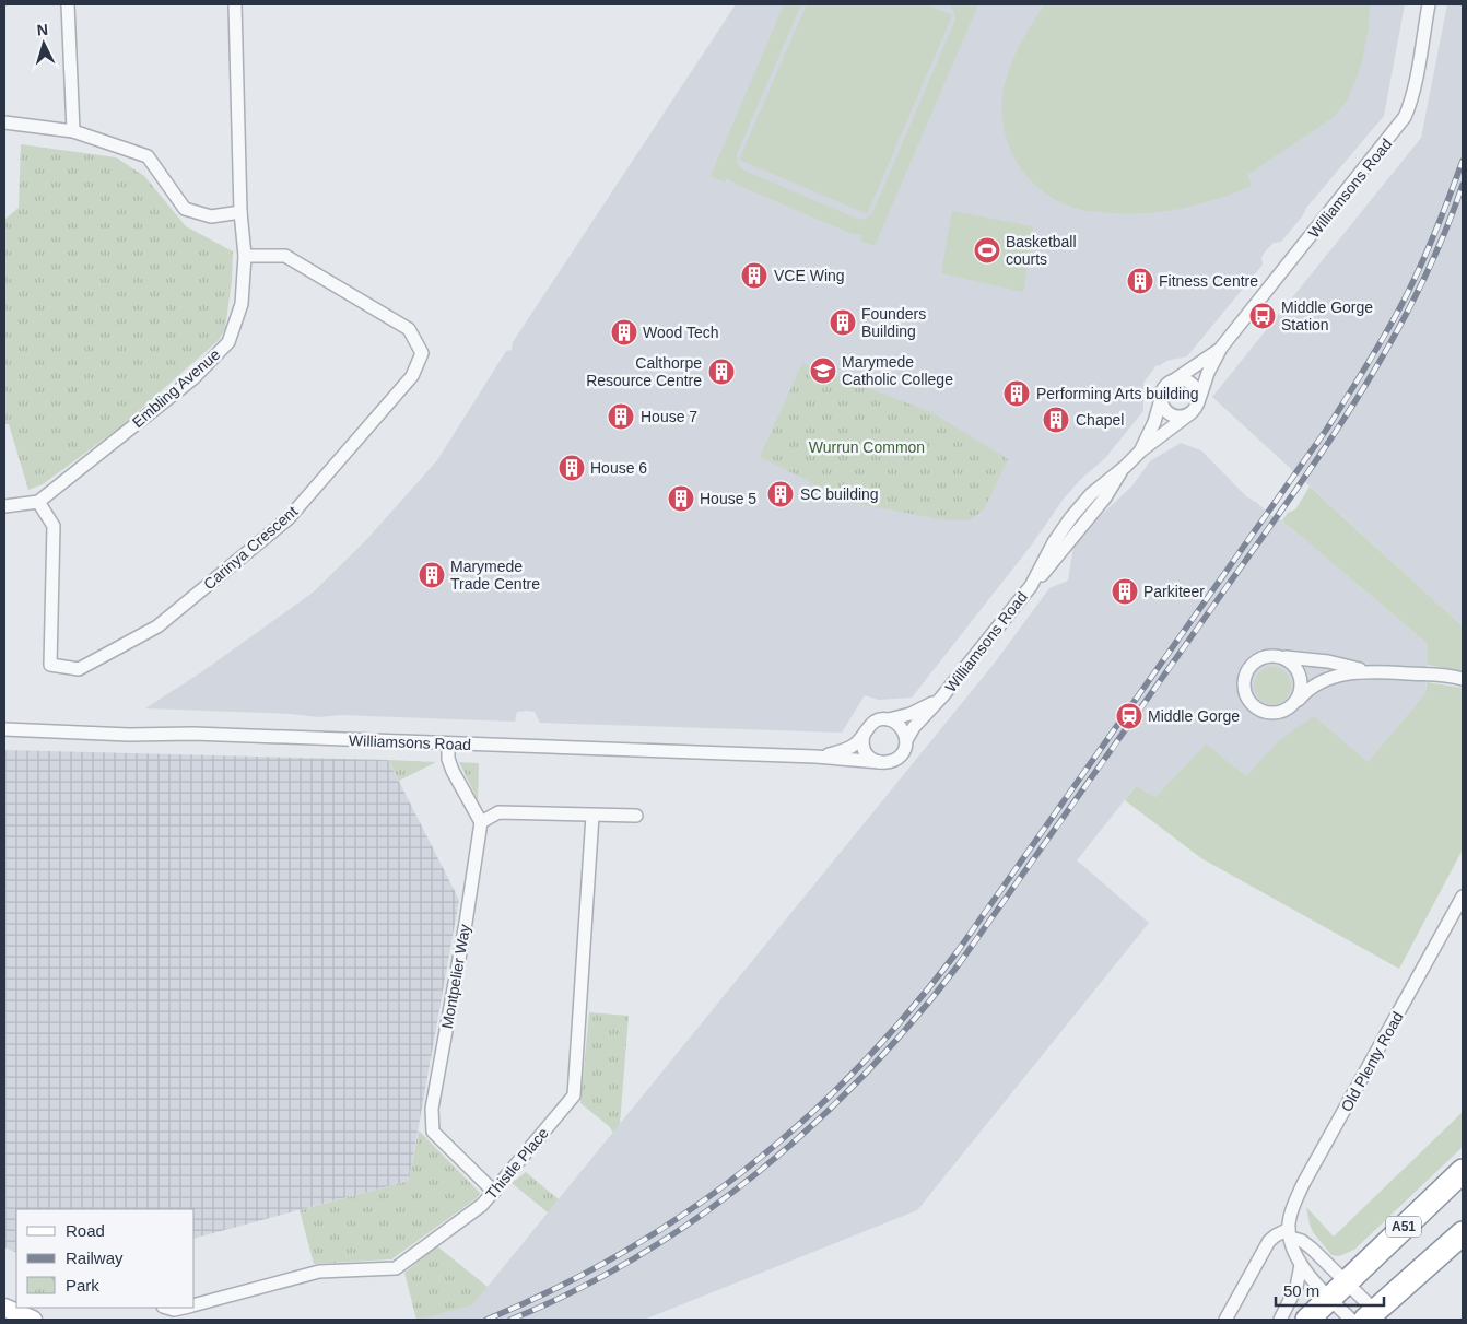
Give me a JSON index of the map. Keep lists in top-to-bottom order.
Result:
{
  "streets": {
    "highway": ["A51"],
    "street": [
      "Williamsons Road",
      "Embling Avenue",
      "Carinya Crescent",
      "Montpelier Way",
      "Old Plenty Road",
      "Thistle Place"
    ]
  },
  "crossings": [
    ["Embling Avenue", "Carinya Crescent"],
    ["Montpelier Way", "Thistle Place"]
  ],
  "parks": ["Wurrun Common"],
  "places": {
    "sports": ["Basketball courts"],
    "building": [
      "VCE Wing",
      "Fitness Centre",
      "Founders Building",
      "Wood Tech",
      "Calthorpe Resource Centre",
      "Performing Arts building",
      "House 7",
      "Chapel",
      "House 6",
      "SC building",
      "House 5",
      "Marymede Trade Centre",
      "Parkiteer"
    ],
    "bus stop": ["Middle Gorge Station"],
    "school or university": ["Marymede Catholic College"],
    "station": ["Middle Gorge"]
  },
  "legend": ["Road", "Railway", "Park"],
  "scale_bar": "50 m",
  "north": "top"
}
